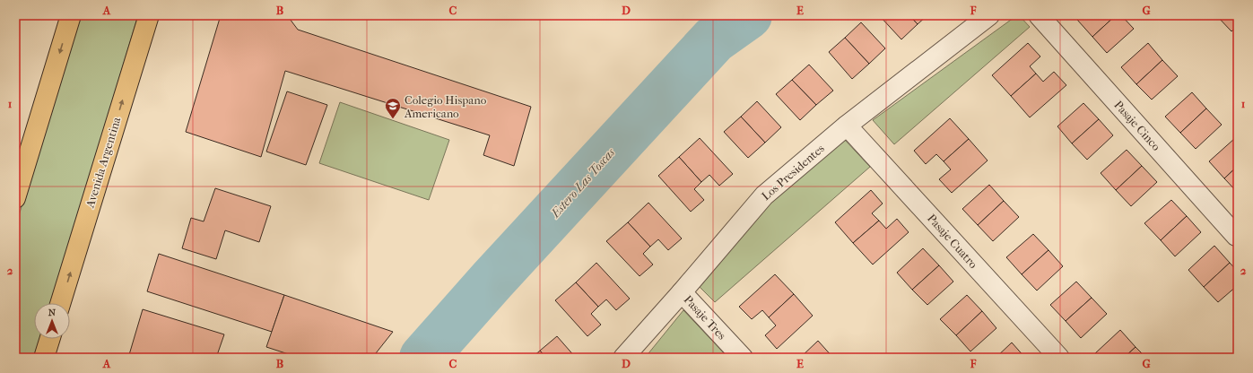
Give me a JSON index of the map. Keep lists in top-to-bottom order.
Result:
{
  "streets": {
    "main road": ["Avenida Argentina"],
    "street": [
      "Pasaje Cinco",
      "Los Presidentes",
      "Pasaje Cuatro",
      "Pasaje Tres"
    ]
  },
  "crossings": [
    ["Los Presidentes", "Pasaje Cuatro"],
    ["Los Presidentes", "Pasaje Tres"]
  ],
  "water": ["Estero Las Toscas"],
  "places": {
    "school or university": ["Colegio Hispano Americano"]
  },
  "north": "top",
  "grid": {
    "columns": [
      "A",
      "B",
      "C",
      "D",
      "E",
      "F",
      "G"
    ],
    "rows": ["1", "2"]
  }
}
